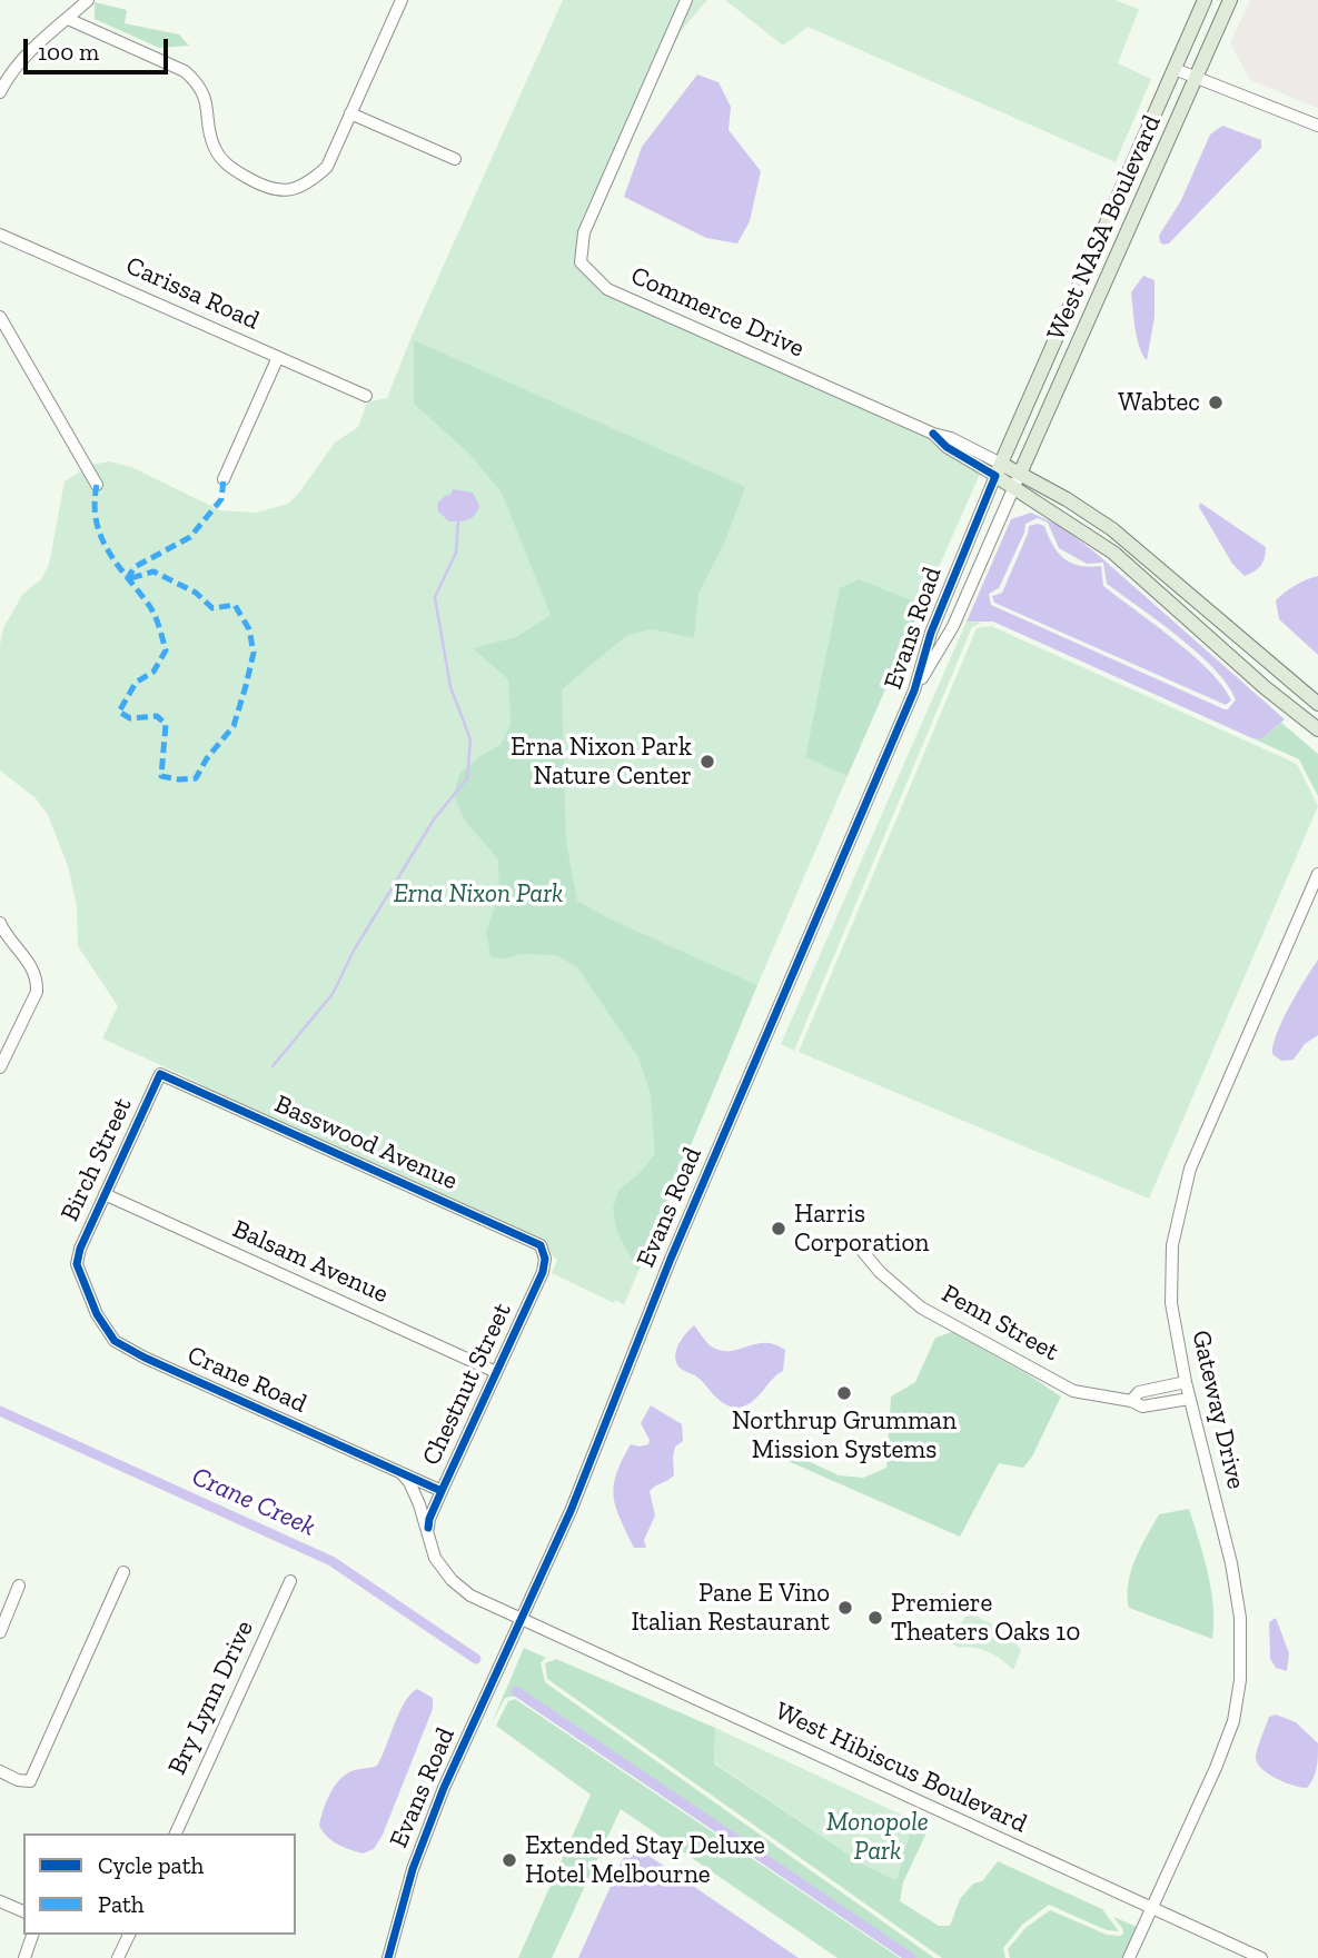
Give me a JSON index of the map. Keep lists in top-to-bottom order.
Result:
{
  "streets": {
    "main road": ["West NASA Boulevard"],
    "street": [
      "Carissa Road",
      "Commerce Drive",
      "Evans Road",
      "Basswood Avenue",
      "Birch Street",
      "Balsam Avenue",
      "Penn Street",
      "Crane Road",
      "Chestnut Street",
      "Gateway Drive",
      "Bry Lynn Drive",
      "West Hibiscus Boulevard"
    ]
  },
  "crossings": [
    ["West NASA Boulevard", "Commerce Drive"],
    ["West NASA Boulevard", "Evans Road"],
    ["Commerce Drive", "Evans Road"],
    ["Evans Road", "West Hibiscus Boulevard"],
    ["Basswood Avenue", "Birch Street"],
    ["Basswood Avenue", "Chestnut Street"],
    ["Birch Street", "Balsam Avenue"],
    ["Birch Street", "Crane Road"],
    ["Balsam Avenue", "Chestnut Street"],
    ["Penn Street", "Gateway Drive"],
    ["Crane Road", "Chestnut Street"],
    ["Gateway Drive", "West Hibiscus Boulevard"]
  ],
  "water": ["Crane Creek"],
  "parks": ["Erna Nixon Park", "Monopole Park"],
  "places": [
    "Wabtec",
    "Erna Nixon Park Nature Center",
    "Harris Corporation",
    "Northrup Grumman Mission Systems",
    "Pane E Vino Italian Restaurant",
    "Premiere Theaters Oaks 10",
    "Extended Stay Deluxe Hotel Melbourne"
  ],
  "legend": ["Cycle path", "Path"],
  "scale_bar": "100 m"
}
